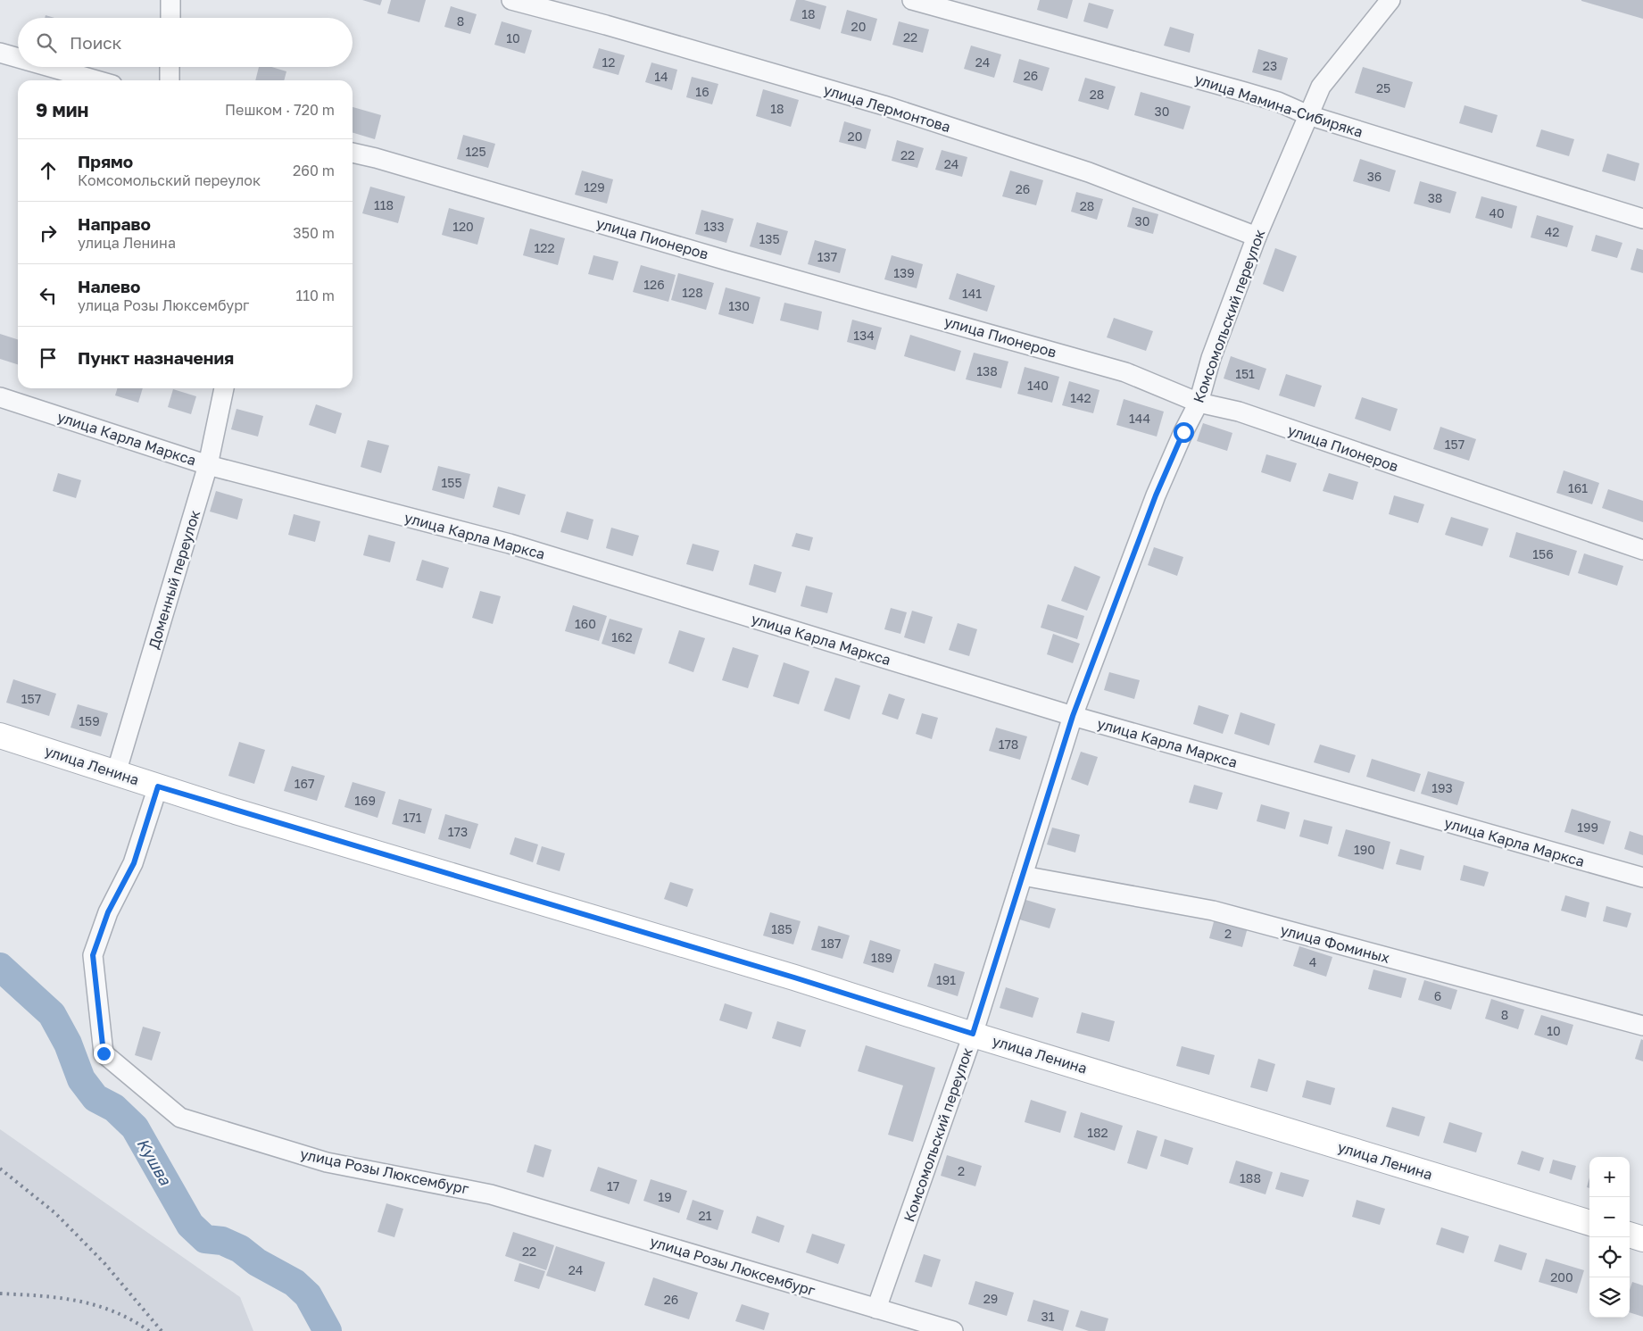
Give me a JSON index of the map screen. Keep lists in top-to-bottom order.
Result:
{
  "streets": {
    "main road": ["улица Ленина"],
    "street": [
      "улица Мамина-Сибиряка",
      "улица Лермонтова",
      "улица Пионеров",
      "Комсомольский переулок",
      "улица Карла Маркса",
      "Доменный переулок",
      "улица Фоминых",
      "улица Розы Люксембург"
    ]
  },
  "crossings": [
    ["улица Мамина-Сибиряка", "Комсомольский переулок"],
    ["улица Лермонтова", "Комсомольский переулок"],
    ["улица Пионеров", "Комсомольский переулок"],
    ["Комсомольский переулок", "улица Карла Маркса"],
    ["Комсомольский переулок", "улица Ленина"],
    ["Комсомольский переулок", "улица Фоминых"],
    ["Комсомольский переулок", "улица Розы Люксембург"],
    ["улица Карла Маркса", "Доменный переулок"],
    ["Доменный переулок", "улица Ленина"],
    ["улица Ленина", "улица Розы Люксембург"]
  ],
  "water": ["Кушва"],
  "house_numbers": [
    "18",
    "8",
    "20",
    "22",
    "10",
    "12",
    "24",
    "23",
    "26",
    "14",
    "25",
    "16",
    "28",
    "18",
    "30",
    "20",
    "125",
    "22",
    "24",
    "36",
    "129",
    "26",
    "38",
    "118",
    "28",
    "40",
    "30",
    "120",
    "133",
    "42",
    "135",
    "122",
    "137",
    "139",
    "126",
    "128",
    "141",
    "130",
    "134",
    "138",
    "151",
    "140",
    "142",
    "144",
    "157",
    "155",
    "161",
    "156",
    "160",
    "162",
    "157",
    "159",
    "178",
    "167",
    "193",
    "169",
    "171",
    "199",
    "173",
    "190",
    "185",
    "2",
    "187",
    "189",
    "4",
    "191",
    "6",
    "8",
    "10",
    "182",
    "2",
    "188",
    "17",
    "19",
    "21",
    "22",
    "24",
    "200",
    "29",
    "26",
    "31"
  ],
  "page": {
    "search": "Поиск",
    "heading": ["9 мин", "Пешком · 720 m"],
    "list": [
      ["Прямо", "Комсомольский переулок", "260 m"],
      ["Направо", "улица Ленина", "350 m"],
      ["Налево", "улица Розы Люксембург", "110 m"],
      "Пункт назначения"
    ],
    "map_buttons": ["+", "−"]
  }
}
